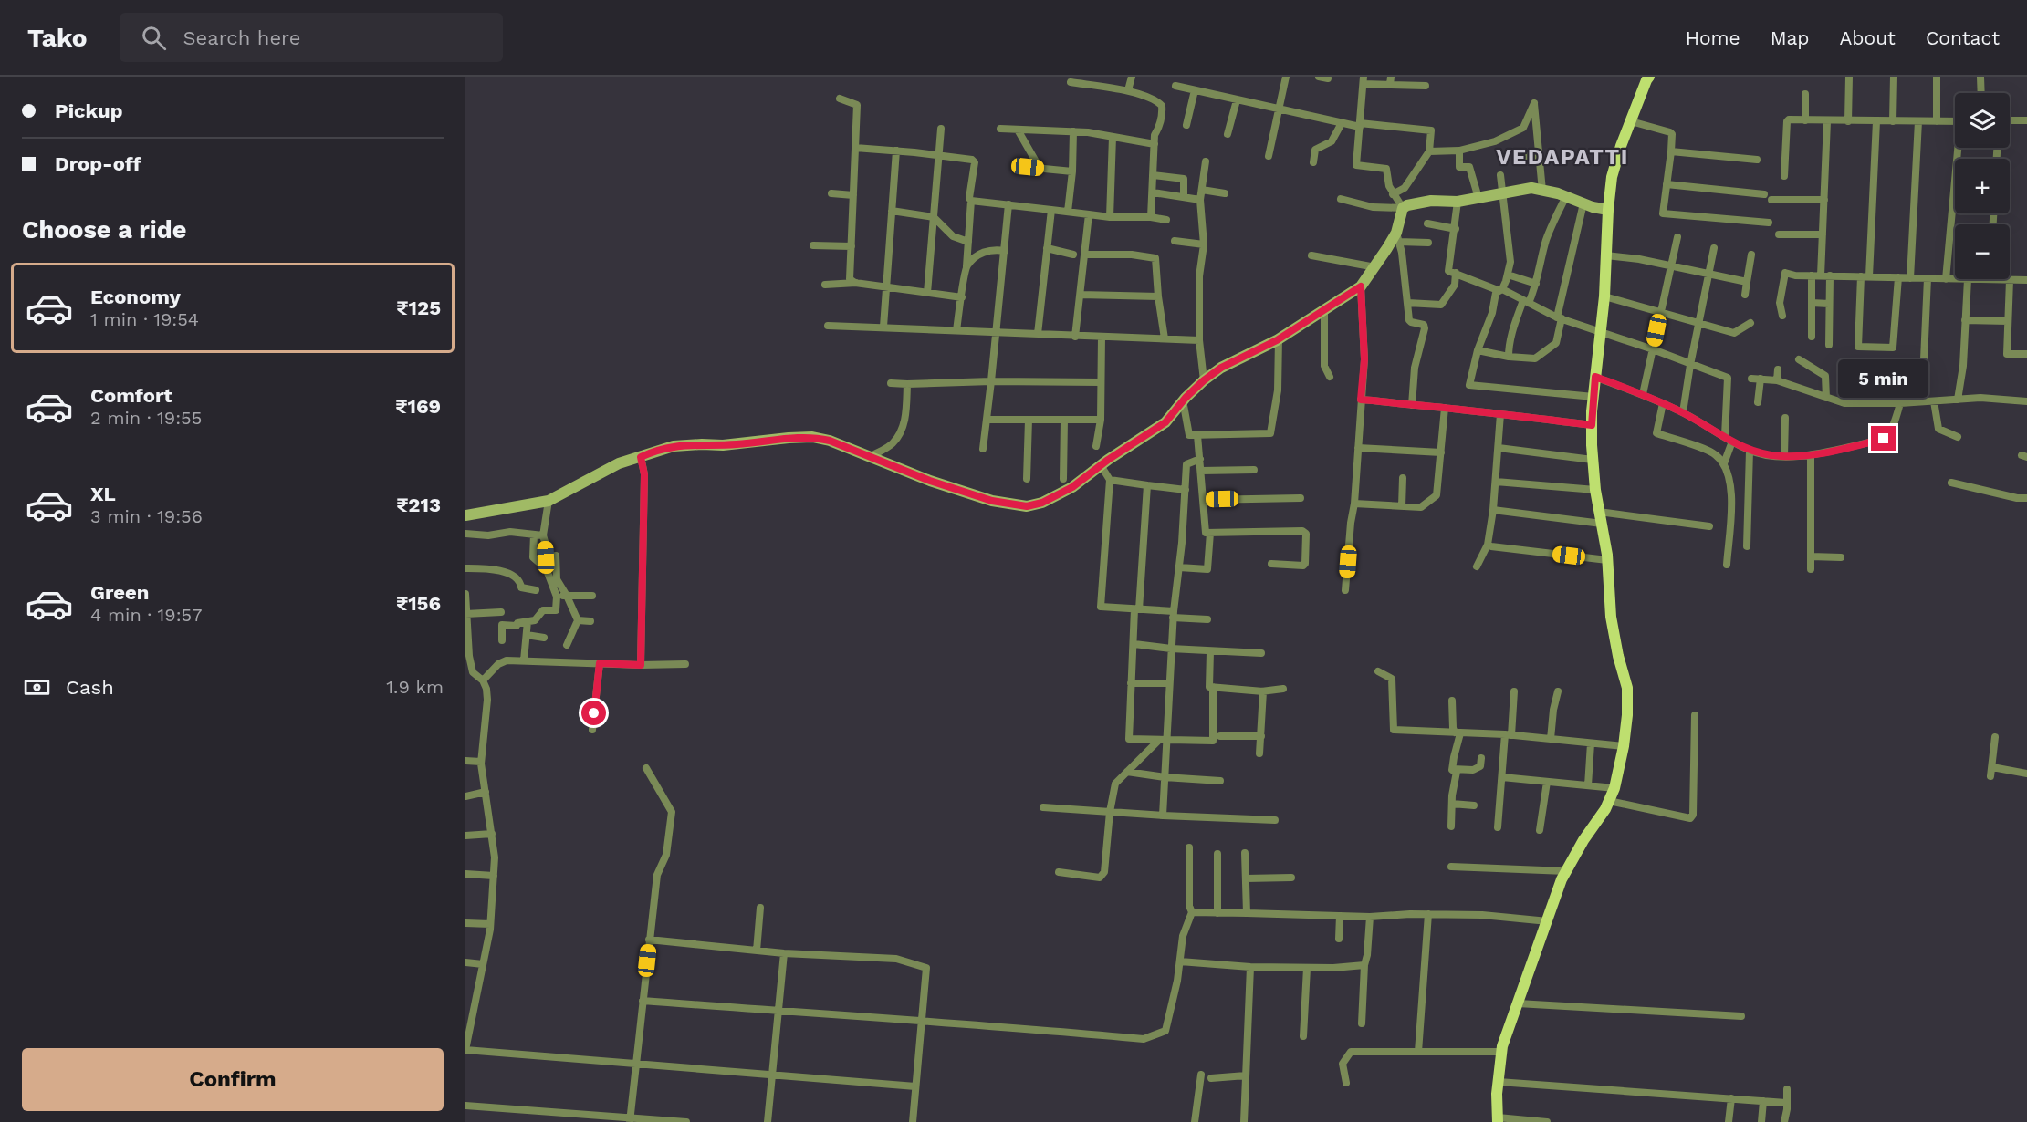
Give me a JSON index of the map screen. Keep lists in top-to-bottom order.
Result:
{
  "districts": ["VEDAPATTI"],
  "page": {
    "header": "Tako",
    "search": "Search here",
    "nav": [
      "Home",
      "Map",
      "About",
      "Contact"
    ],
    "banner": ["Pickup", "Drop-off"],
    "map_buttons": ["+", "−"],
    "heading": "Choose a ride",
    "list": [
      {
        "name": "Economy",
        "note": "1 min · 19:54",
        "value": "₹125"
      },
      {
        "name": "Comfort",
        "note": "2 min · 19:55",
        "value": "₹169"
      },
      {
        "name": "XL",
        "note": "3 min · 19:56",
        "value": "₹213"
      },
      {
        "name": "Green",
        "note": "4 min · 19:57",
        "value": "₹156"
      }
    ],
    "bubble": "5 min",
    "pay": ["Cash", "1.9 km"],
    "buttons": "Confirm"
  }
}
